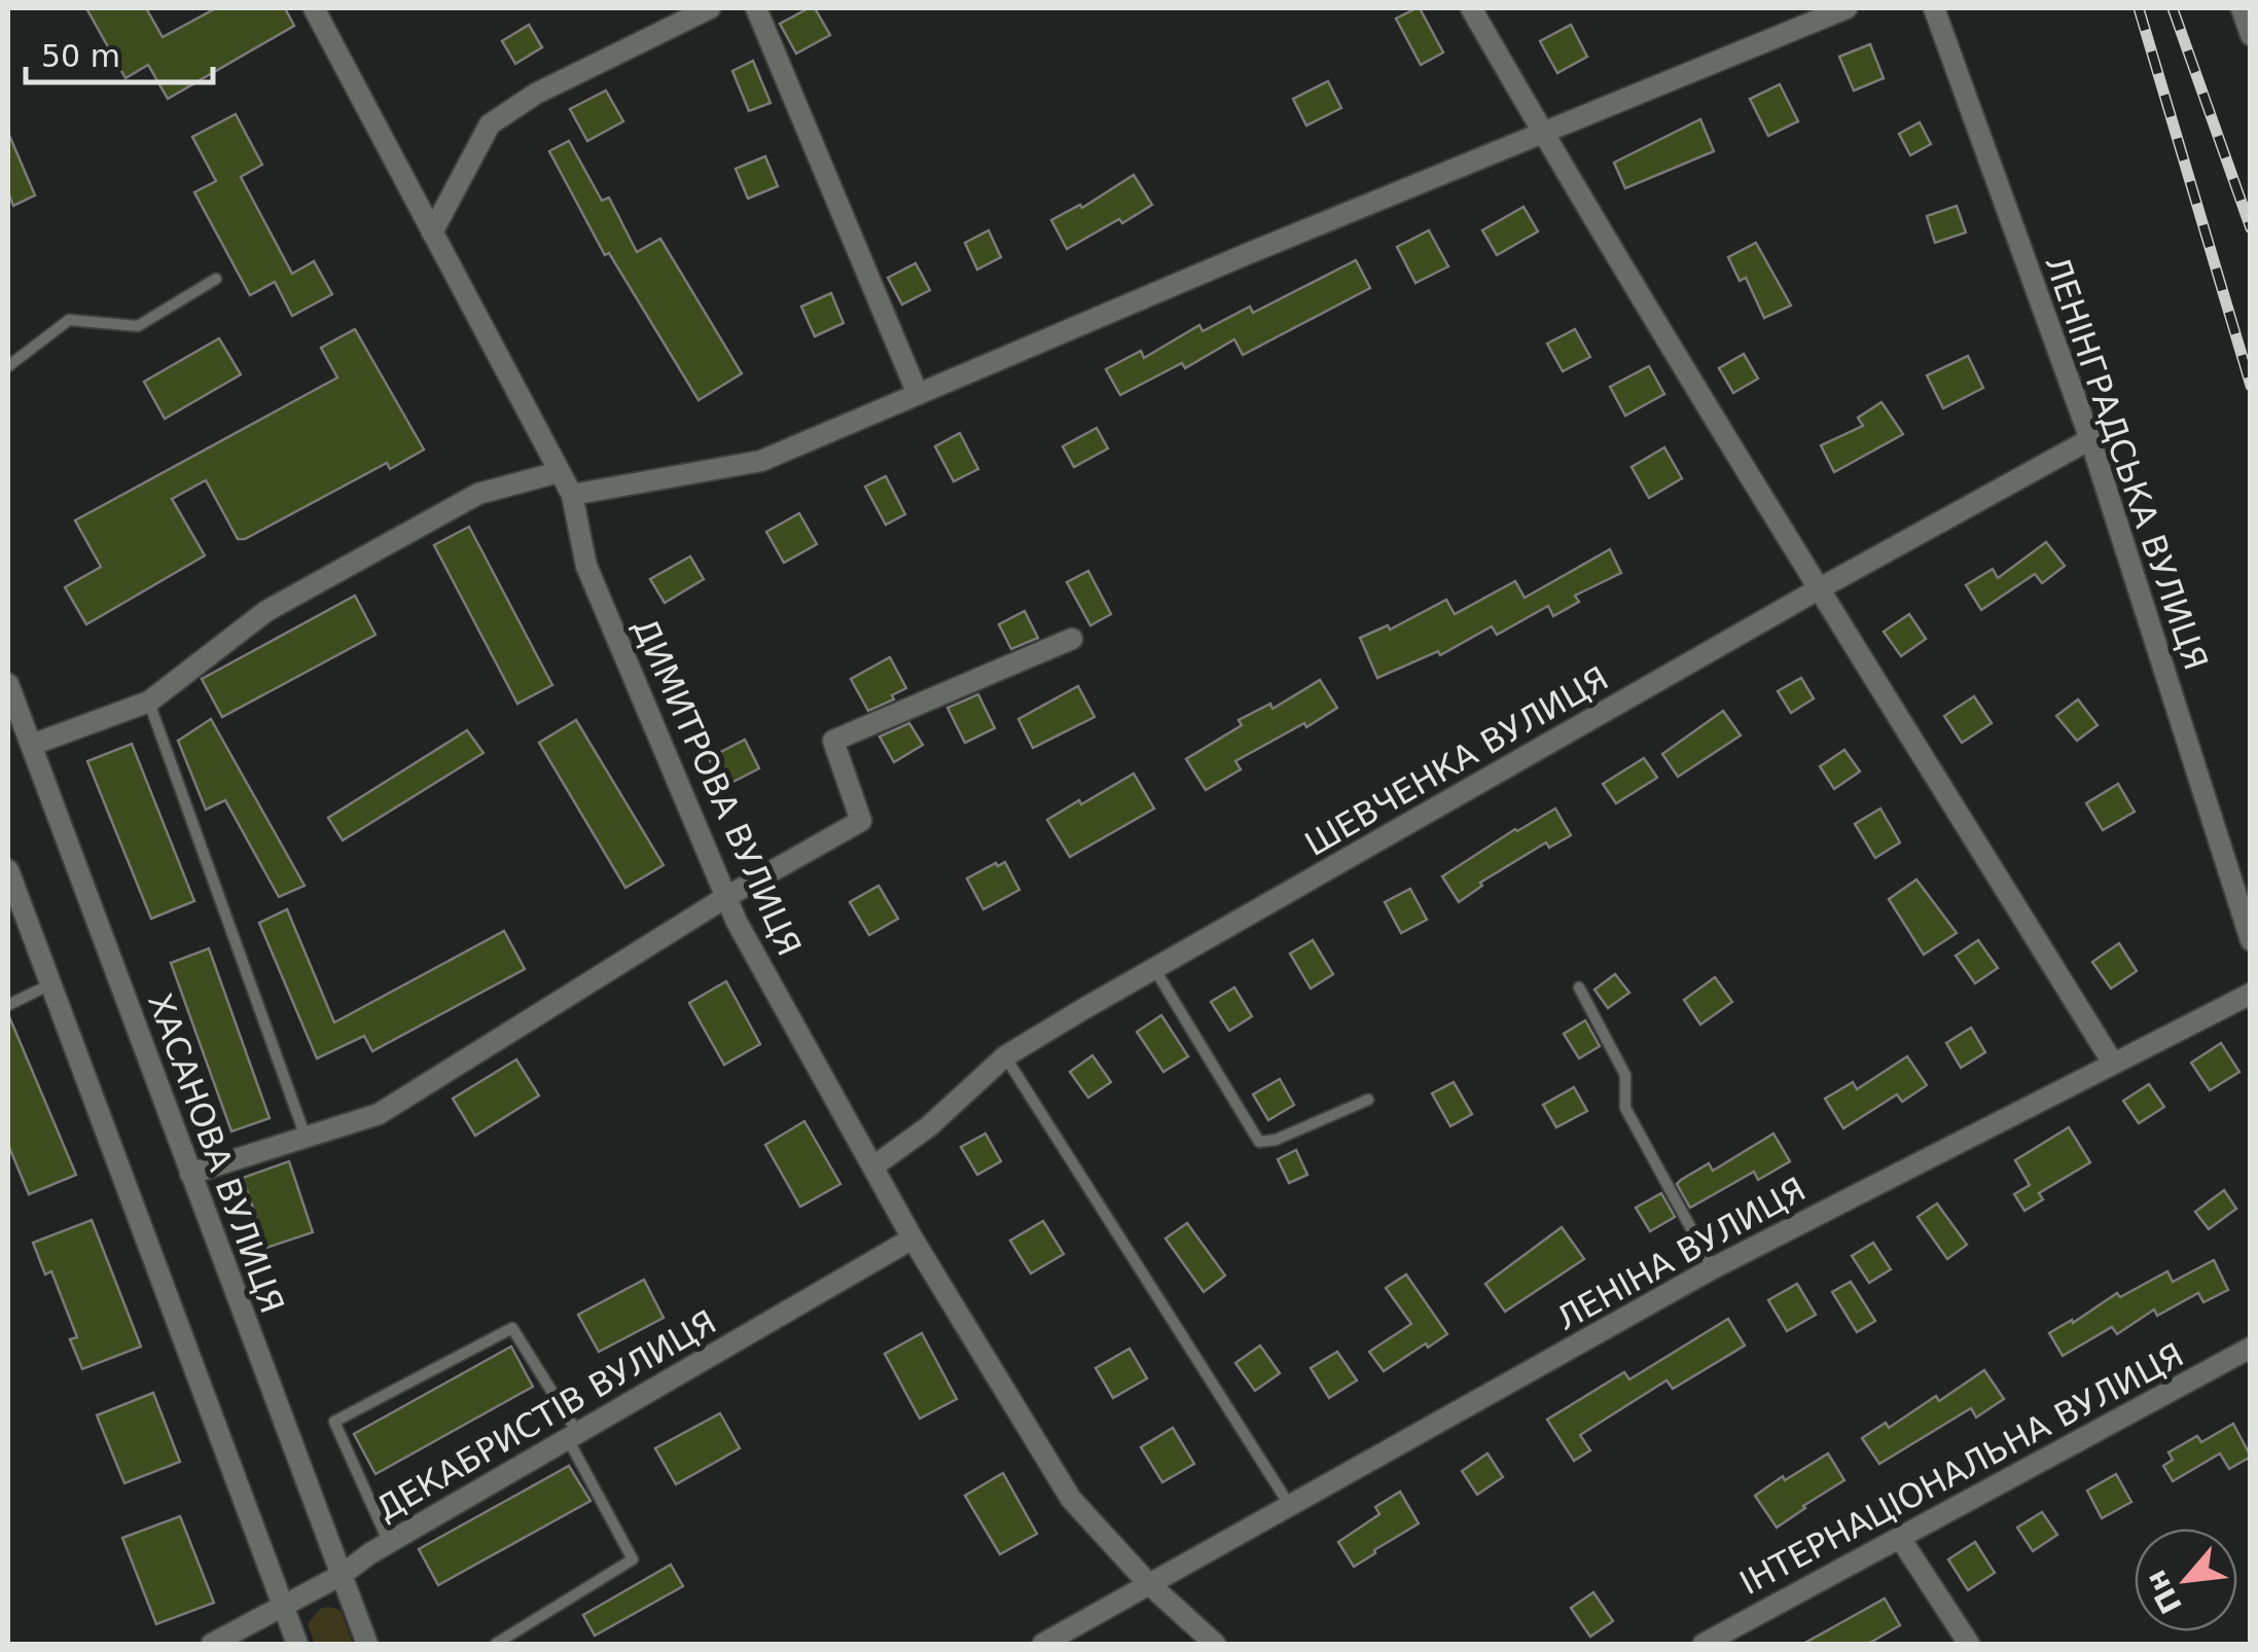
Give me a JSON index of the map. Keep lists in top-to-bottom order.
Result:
{
  "streets": {
    "street": [
      "ЛЕНІНГРАДСЬКА ВУЛИЦЯ",
      "ШЕВЧЕНКА ВУЛИЦЯ",
      "ДИМИТРОВА ВУЛИЦЯ",
      "ХАСАНОВА ВУЛИЦЯ",
      "ЛЕНІНА ВУЛИЦЯ",
      "ДЕКАБРИСТІВ ВУЛИЦЯ",
      "ІНТЕРНАЦІОНАЛЬНА ВУЛИЦЯ"
    ]
  },
  "crossings": [
    ["ЛЕНІНГРАДСЬКА ВУЛИЦЯ", "ШЕВЧЕНКА ВУЛИЦЯ"],
    ["ШЕВЧЕНКА ВУЛИЦЯ", "ДИМИТРОВА ВУЛИЦЯ"],
    ["ДИМИТРОВА ВУЛИЦЯ", "ЛЕНІНА ВУЛИЦЯ"],
    ["ДИМИТРОВА ВУЛИЦЯ", "ДЕКАБРИСТІВ ВУЛИЦЯ"],
    ["ХАСАНОВА ВУЛИЦЯ", "ДЕКАБРИСТІВ ВУЛИЦЯ"]
  ],
  "scale_bar": "50 m",
  "north": "bottom left"
}
